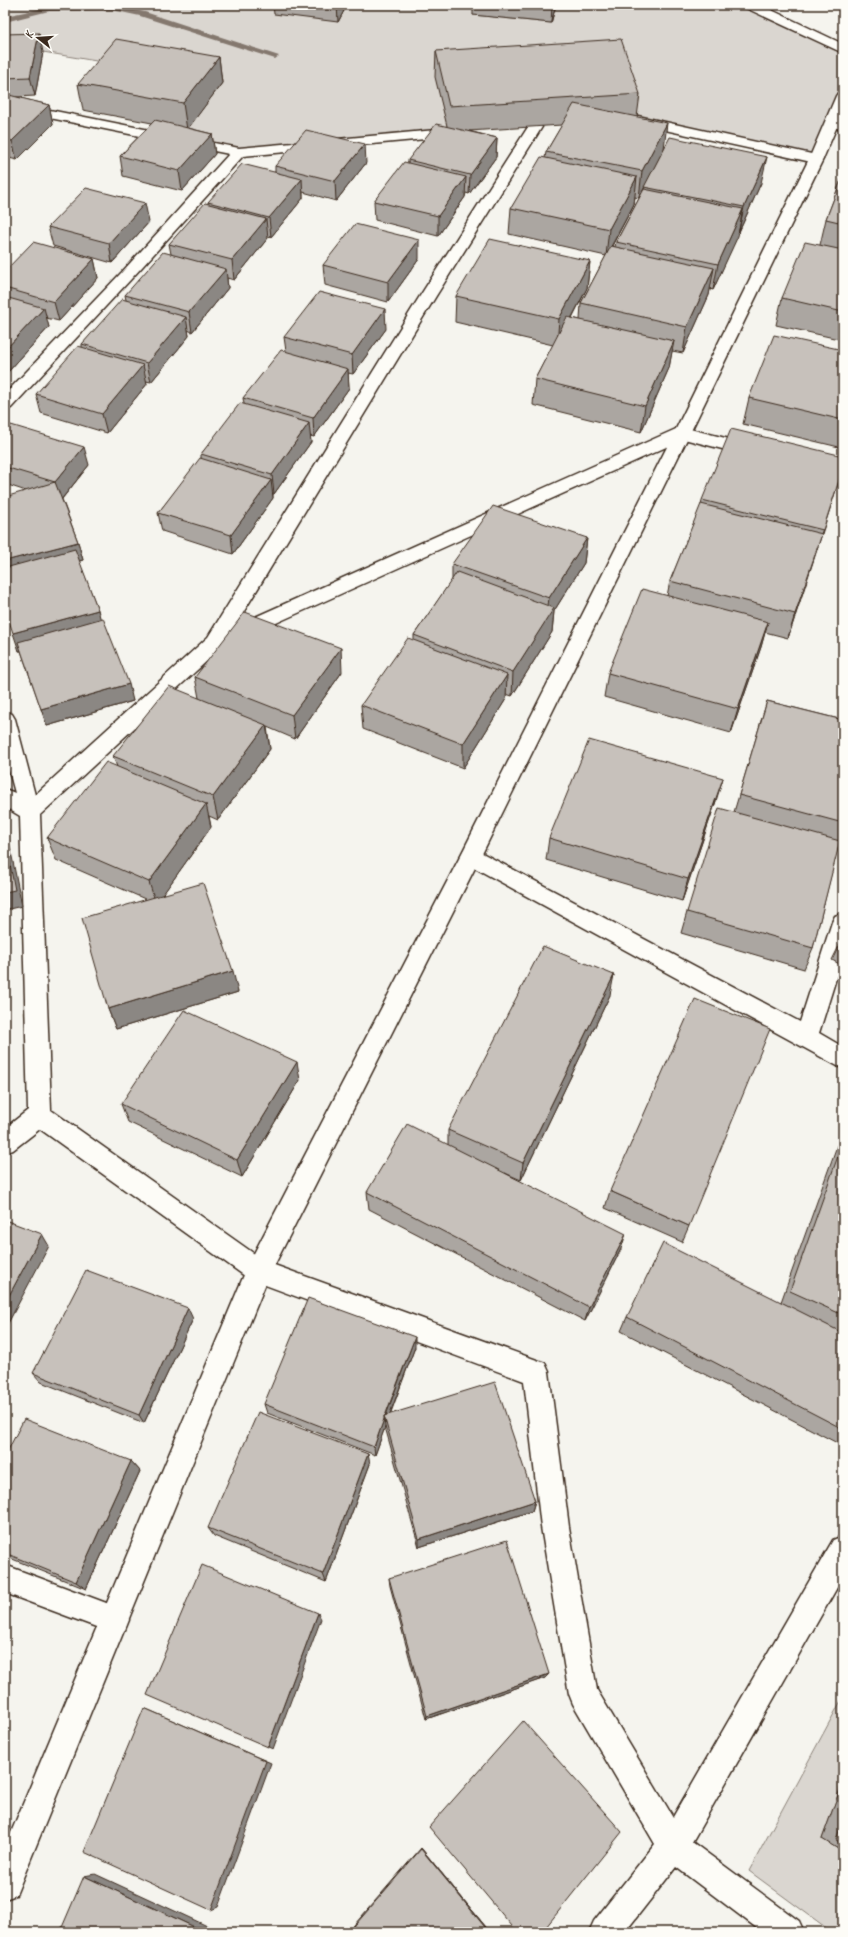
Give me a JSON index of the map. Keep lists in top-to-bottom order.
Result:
{
  "north": "left"
}
